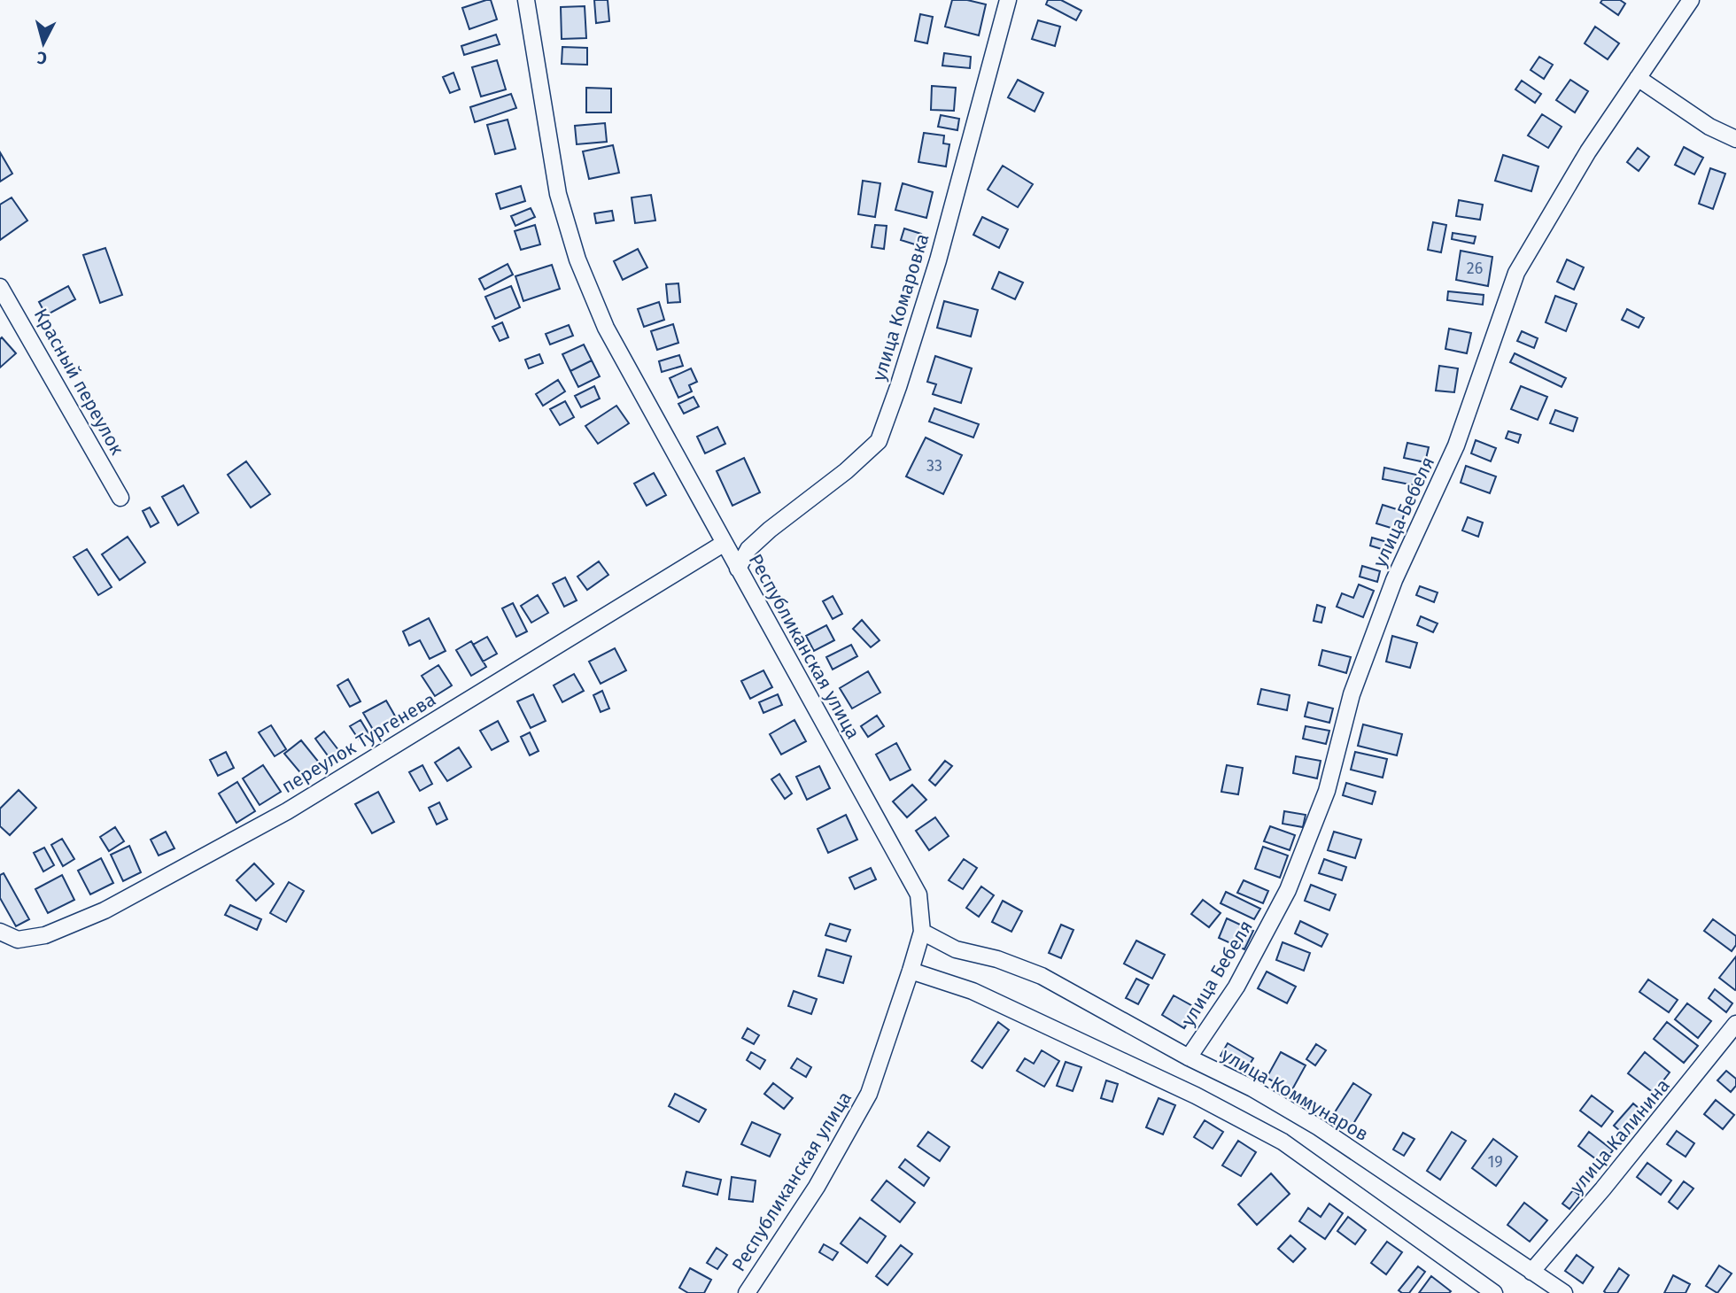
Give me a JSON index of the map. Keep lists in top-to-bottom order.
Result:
{
  "streets": {
    "street": [
      "улица Комаровка",
      "Красный переулок",
      "улица Бебеля",
      "Республиканская улица",
      "переулок Тургенева",
      "улица Коммунаров",
      "улица Калинина"
    ]
  },
  "crossings": [
    ["улица Комаровка", "Республиканская улица"],
    ["улица Бебеля", "улица Коммунаров"],
    ["Республиканская улица", "переулок Тургенева"],
    ["Республиканская улица", "улица Коммунаров"],
    ["улица Коммунаров", "улица Калинина"]
  ],
  "house_numbers": ["26", "33", "19"],
  "north": "bottom"
}
